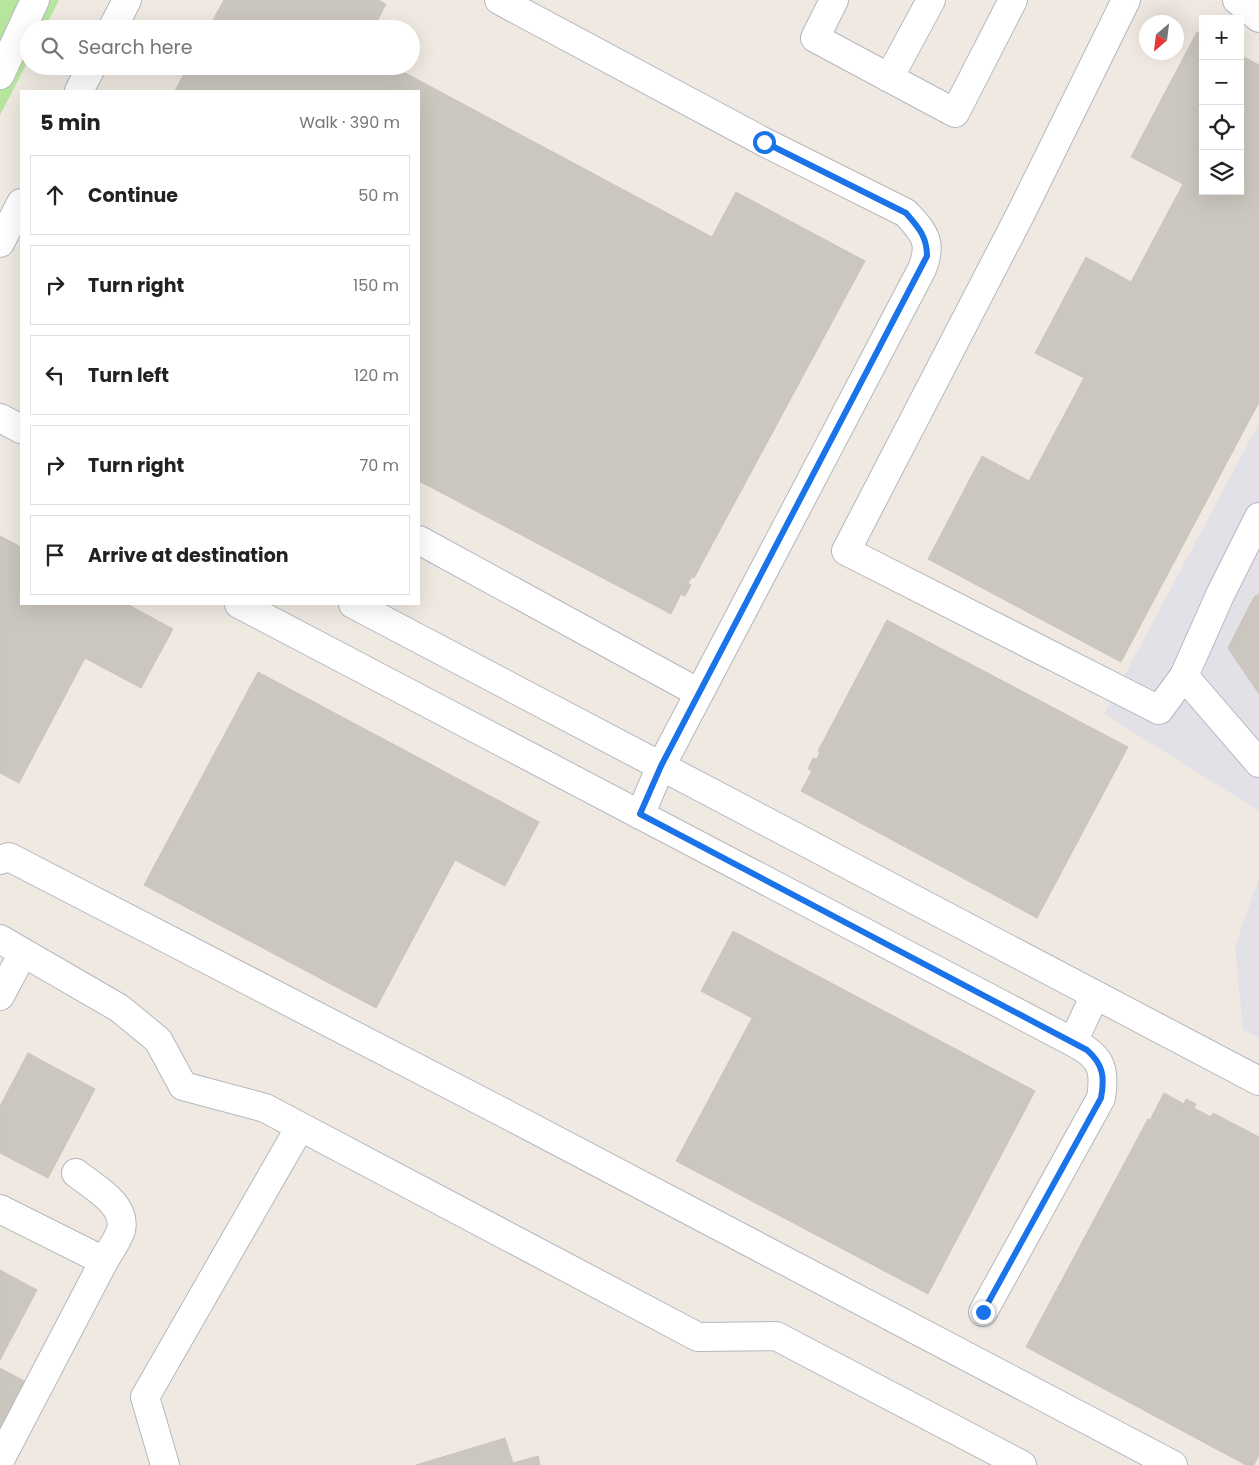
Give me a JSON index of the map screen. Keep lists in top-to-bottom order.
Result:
{
  "north": "bottom left",
  "page": {
    "map_buttons": ["+", "−"],
    "search": "Search here",
    "heading": ["5 min", "Walk · 390 m"],
    "list": [
      ["Continue", "50 m"],
      ["Turn right", "150 m"],
      ["Turn left", "120 m"],
      ["Turn right", "70 m"],
      "Arrive at destination"
    ]
  }
}
